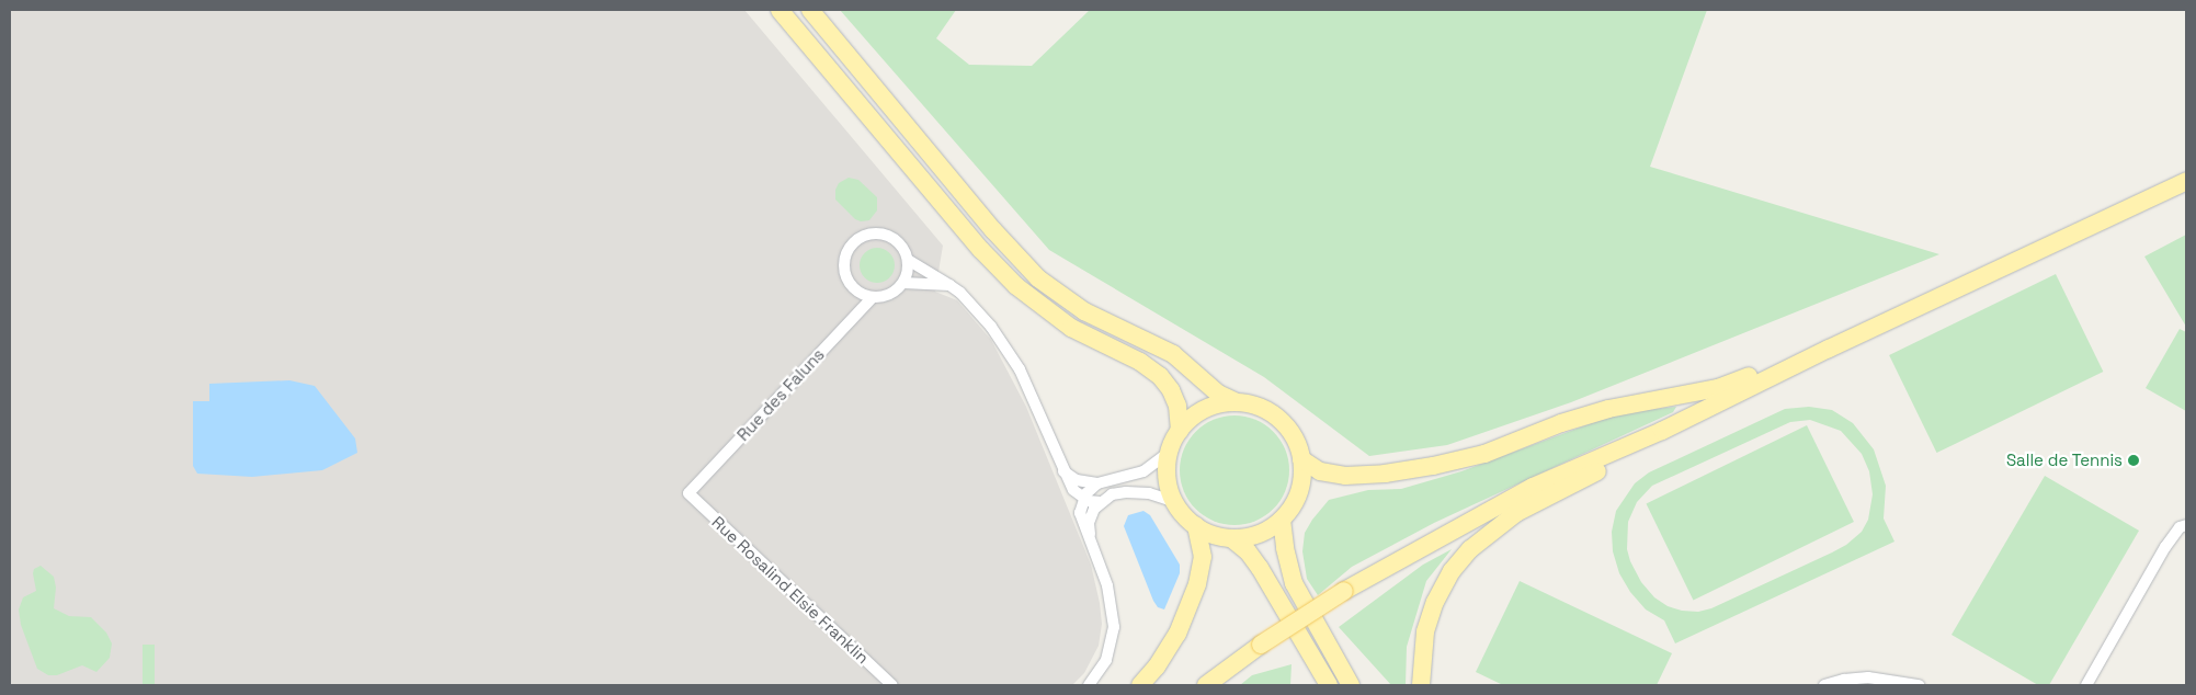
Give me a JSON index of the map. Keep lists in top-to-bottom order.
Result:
{
  "streets": {
    "street": ["Rue des Faluns", "Rue Rosalind Elsie Franklin"]
  },
  "crossings": [
    ["Rue des Faluns", "Rue Rosalind Elsie Franklin"]
  ],
  "places": ["Salle de Tennis"]
}
